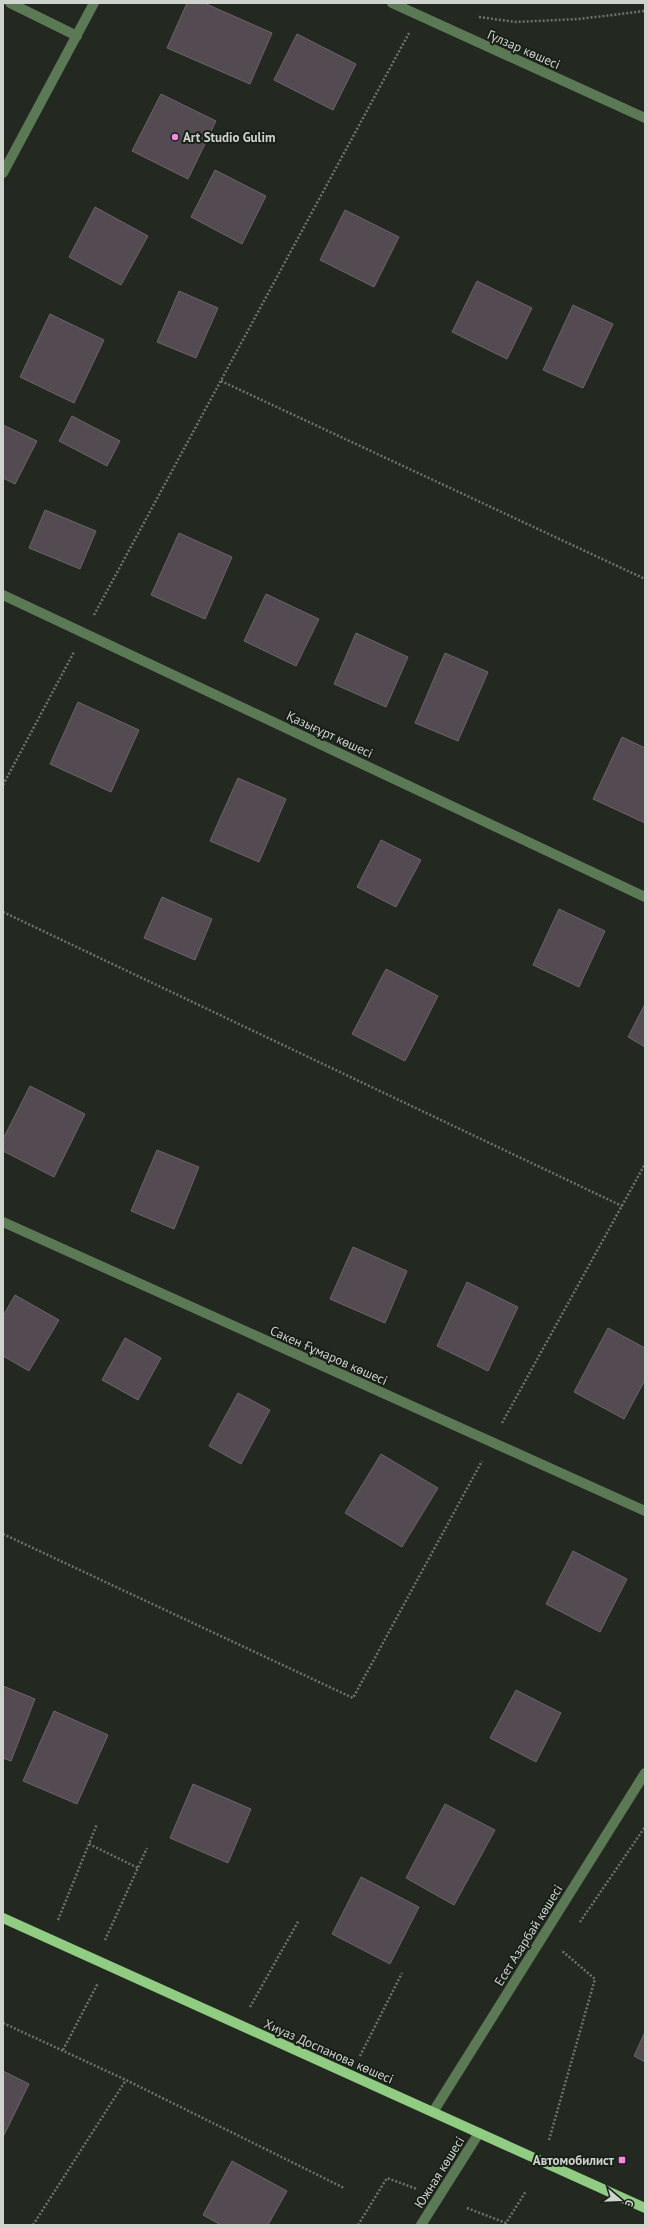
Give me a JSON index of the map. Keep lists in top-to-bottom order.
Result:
{
  "streets": {
    "main road": ["Хиуаз Доспанова көшесі"],
    "street": [
      "Гүлзар көшесі",
      "Қазығұрт көшесі",
      "Сакен Ғұмаров көшесі",
      "Есет Азарбай көшесі",
      "Южная көшесі"
    ]
  },
  "crossings": [
    ["Есет Азарбай көшесі", "Хиуаз Доспанова көшесі"],
    ["Хиуаз Доспанова көшесі", "Южная көшесі"]
  ],
  "places": {
    "other": ["Art Studio Gulim"],
    "transit": ["Автомобилист"]
  },
  "north": "right"
}
